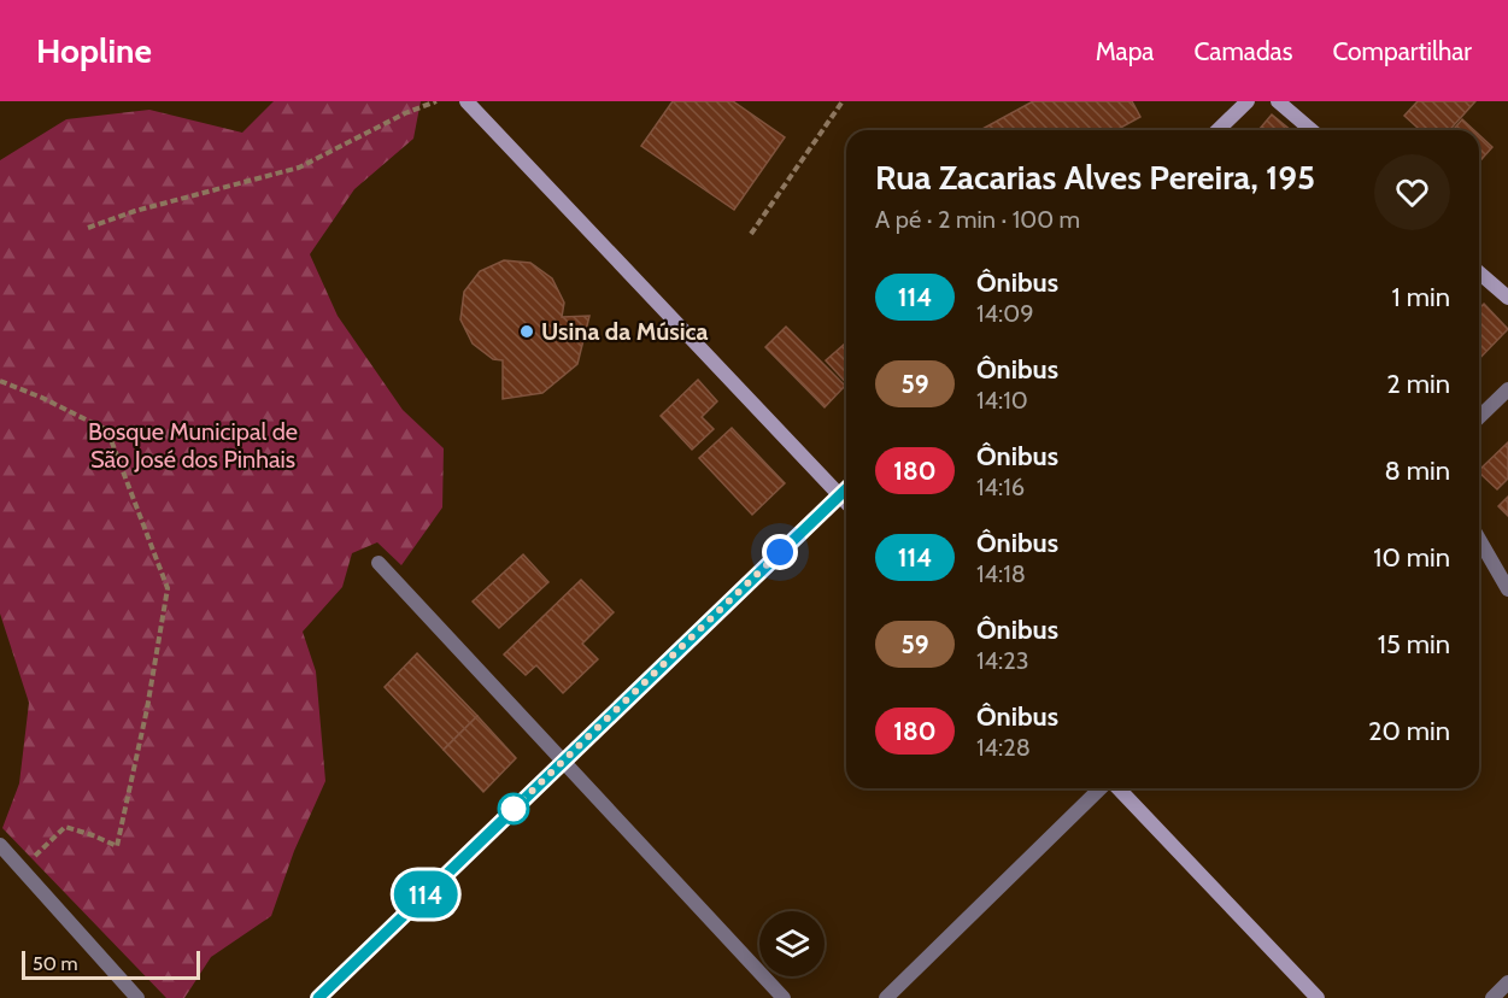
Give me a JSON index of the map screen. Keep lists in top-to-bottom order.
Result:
{
  "parks": ["Bosque Municipal de São José dos Pinhais"],
  "places": ["Usina da Música"],
  "lines": ["bus line 114"],
  "scale_bar": "50 m",
  "page": {
    "header": "Hopline",
    "nav": ["Mapa", "Camadas", "Compartilhar"],
    "on_map": "114",
    "heading": ["Rua Zacarias Alves Pereira, 195", "A pé · 2 min · 100 m"],
    "list": [
      {
        "mark": "114",
        "name": "Ônibus",
        "note": "14:09",
        "value": "1 min"
      },
      {
        "mark": "59",
        "name": "Ônibus",
        "note": "14:10",
        "value": "2 min"
      },
      {
        "mark": "180",
        "name": "Ônibus",
        "note": "14:16",
        "value": "8 min"
      },
      {
        "mark": "114",
        "name": "Ônibus",
        "note": "14:18",
        "value": "10 min"
      },
      {
        "mark": "59",
        "name": "Ônibus",
        "note": "14:23",
        "value": "15 min"
      },
      {
        "mark": "180",
        "name": "Ônibus",
        "note": "14:28",
        "value": "20 min"
      }
    ],
    "scale": "50 m"
  }
}
